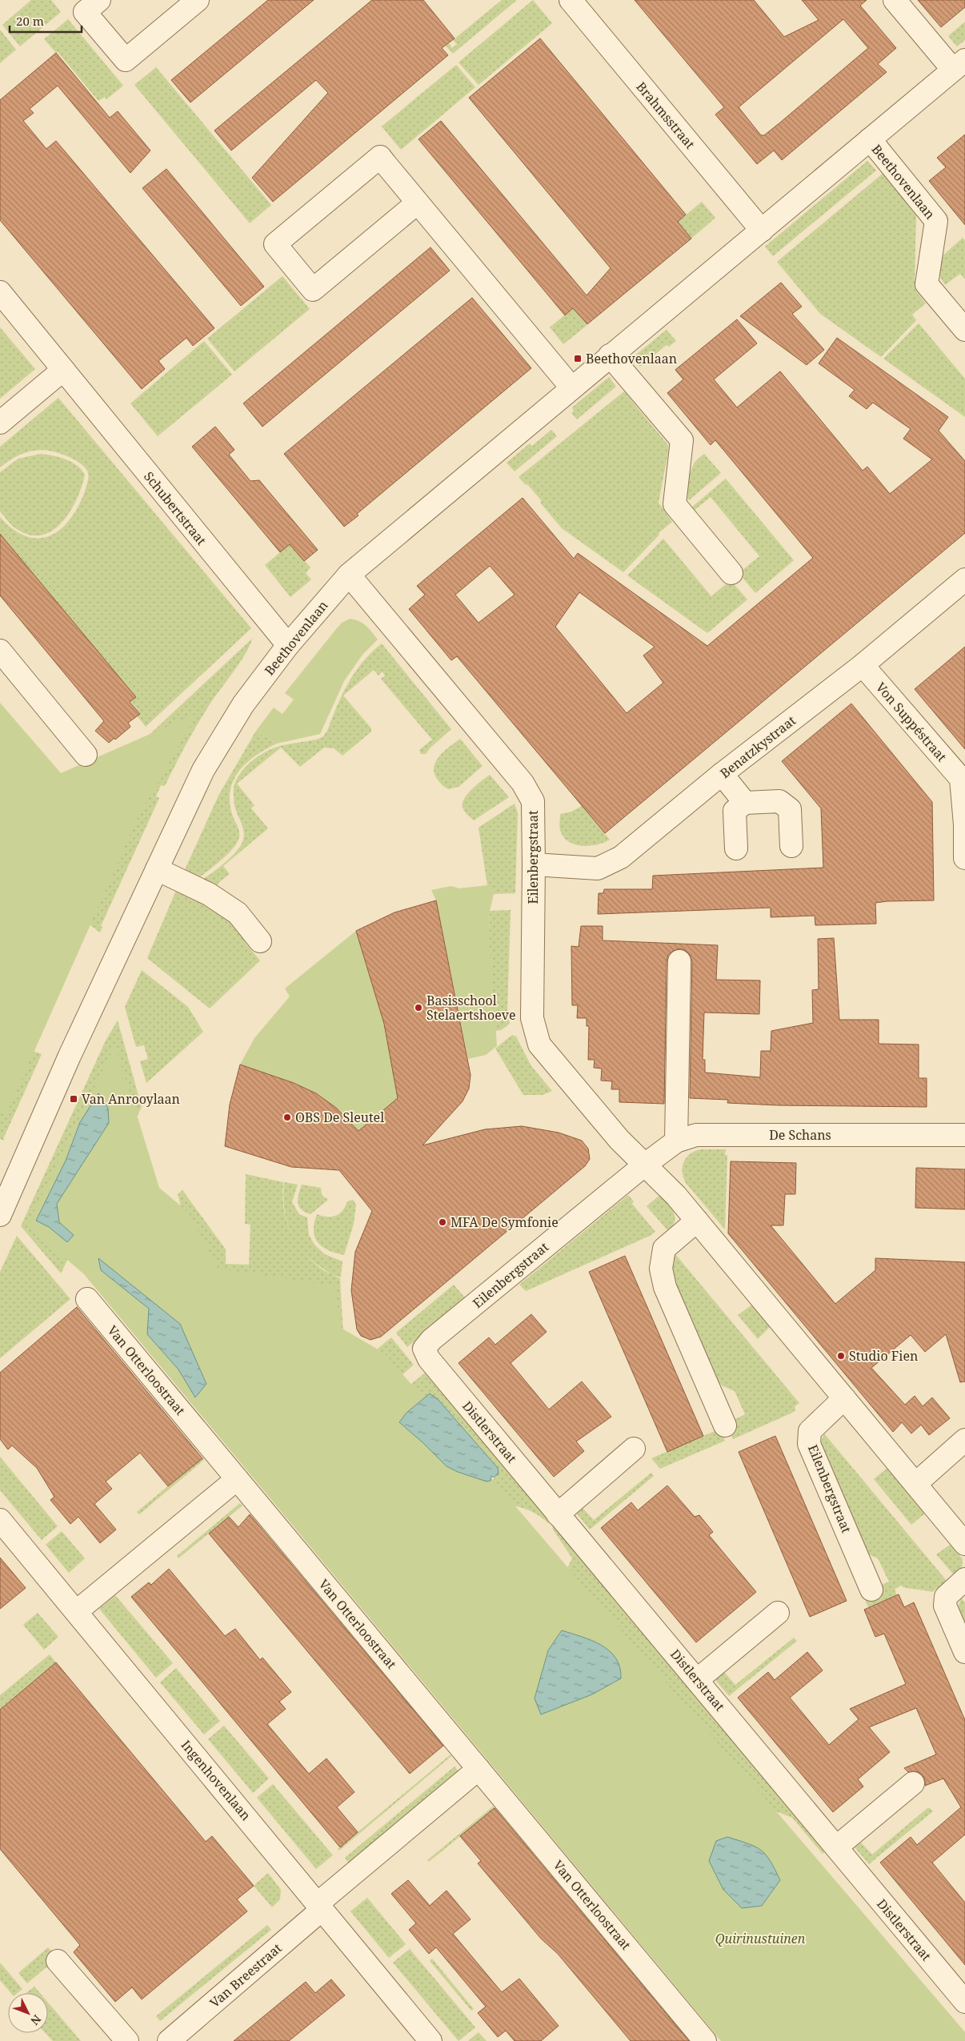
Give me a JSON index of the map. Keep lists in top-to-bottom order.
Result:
{
  "streets": {
    "street": [
      "Brahmsstraat",
      "Beethovenlaan",
      "Schubertstraat",
      "Von Suppéstraat",
      "Benatzkystraat",
      "Eilenbergstraat",
      "De Schans",
      "Van Otterloostraat",
      "Distlerstraat",
      "Ingenhovenlaan",
      "Van Breestraat"
    ]
  },
  "crossings": [
    ["Brahmsstraat", "Beethovenlaan"],
    ["Beethovenlaan", "Schubertstraat"],
    ["Beethovenlaan", "Eilenbergstraat"],
    ["Von Suppéstraat", "Benatzkystraat"],
    ["Benatzkystraat", "Eilenbergstraat"],
    ["Eilenbergstraat", "De Schans"],
    ["Eilenbergstraat", "Distlerstraat"],
    ["Ingenhovenlaan", "Van Breestraat"]
  ],
  "parks": ["Quirinustuinen"],
  "places": {
    "transit": ["Beethovenlaan", "Van Anrooylaan"],
    "other": [
      "Basisschool Stelaertshoeve",
      "OBS De Sleutel",
      "MFA De Symfonie",
      "Studio Fien"
    ]
  },
  "scale_bar": "20 m",
  "north": "bottom right"
}
